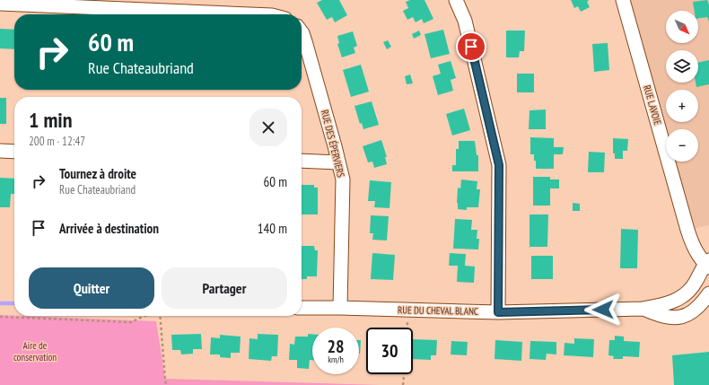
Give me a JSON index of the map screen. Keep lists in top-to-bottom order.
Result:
{
  "streets": {
    "street": ["RUE LAVOIE", "RUE DES ÉPERVIERS", "RUE DU CHEVAL BLANC"]
  },
  "crossings": [
    ["RUE LAVOIE", "RUE DU CHEVAL BLANC"],
    ["RUE DES ÉPERVIERS", "RUE DU CHEVAL BLANC"]
  ],
  "parks": ["Aire de conservation"],
  "north": "bottom right",
  "page": {
    "map_buttons": ["+", "−"],
    "turn": ["60 m", "Rue Chateaubriand"],
    "heading": ["1 min", "200 m · 12:47"],
    "list": [
      {
        "name": "Tournez à droite",
        "note": "Rue Chateaubriand",
        "value": "60 m"
      },
      {
        "name": "Arrivée à destination",
        "value": "140 m"
      }
    ],
    "buttons": ["Quitter", "Partager"],
    "speed": "28 km/h",
    "limit": "30"
  }
}
